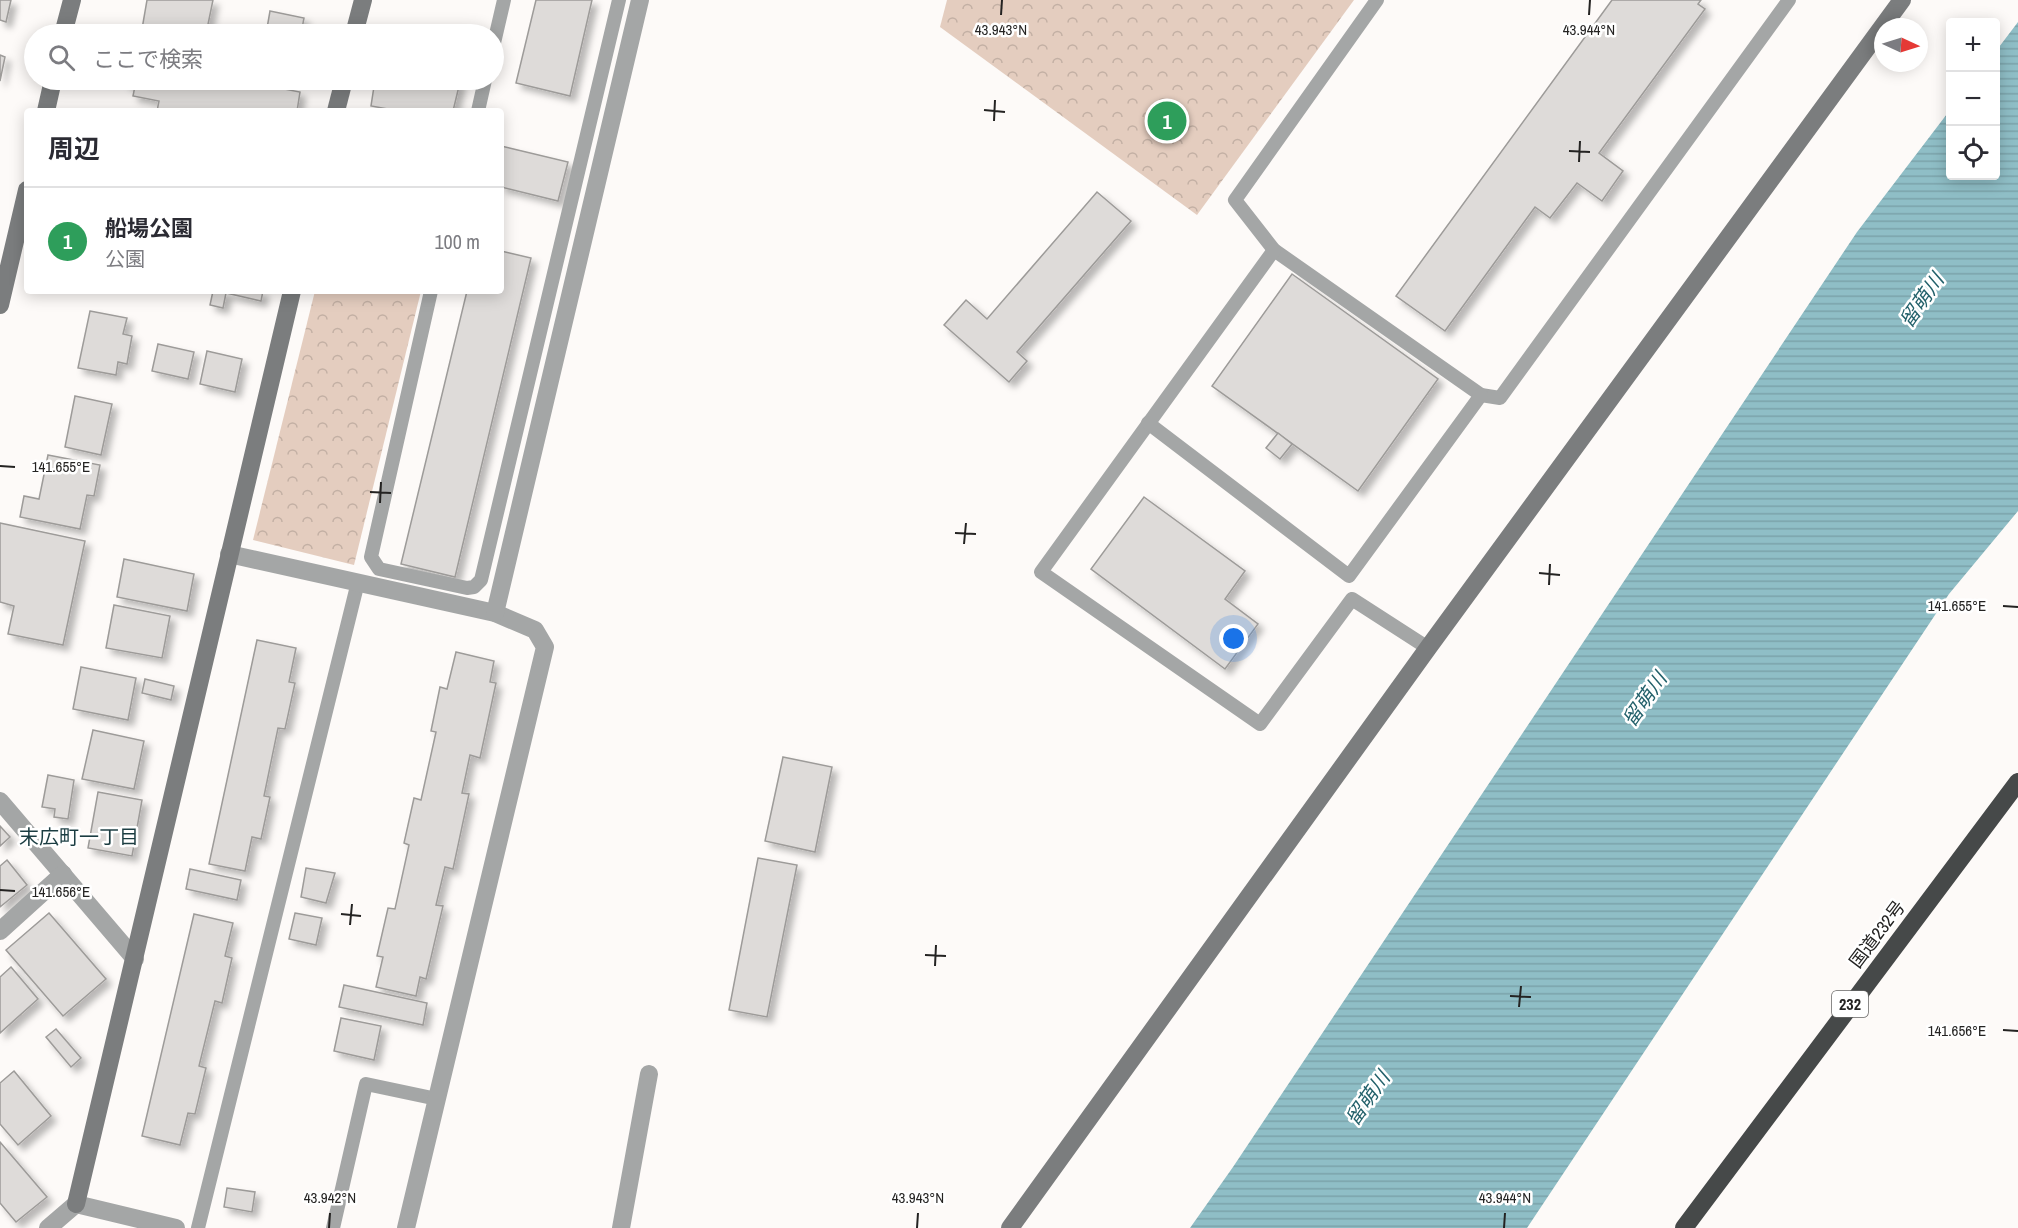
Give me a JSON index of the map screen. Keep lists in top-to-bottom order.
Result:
{
  "streets": {
    "highway": ["国道232号", "232"]
  },
  "districts": ["末広町一丁目"],
  "water": ["留萌川"],
  "north": "right",
  "page": {
    "map_buttons": ["+", "−"],
    "search": "ここで検索",
    "pins": "1",
    "heading": "周辺",
    "list": [
      {
        "mark": "1",
        "name": "船場公園",
        "note": "公園",
        "value": "100 m"
      }
    ]
  },
  "coordinates": [
    "43.943°N",
    "43.944°N",
    "141.655°E",
    "141.656°E",
    "43.942°N"
  ]
}
